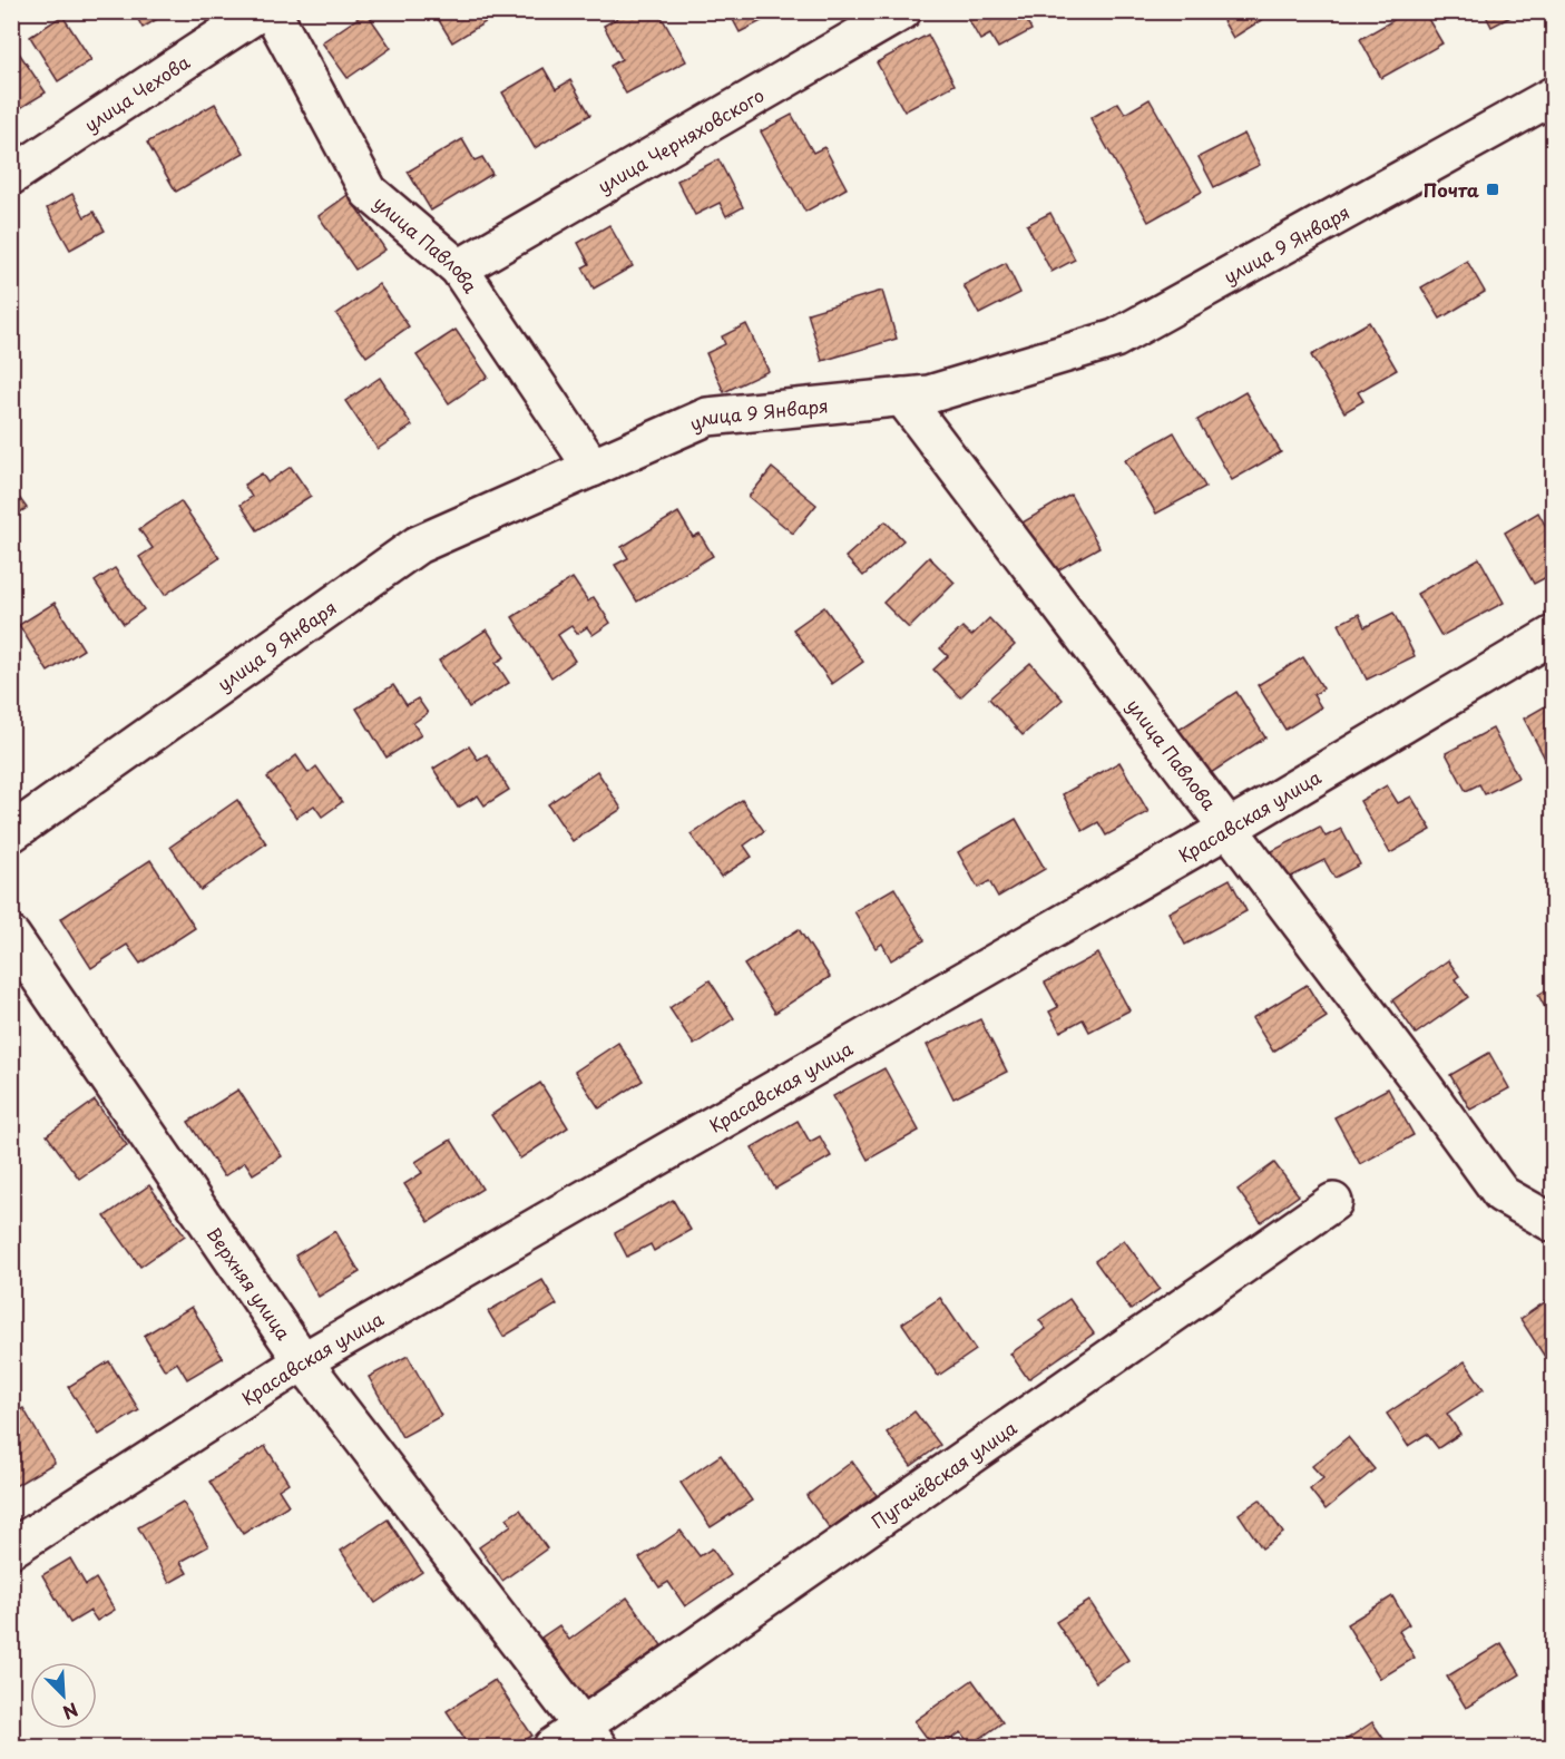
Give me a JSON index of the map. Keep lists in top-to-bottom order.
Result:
{
  "streets": {
    "street": [
      "улица Чехова",
      "улица Черняховского",
      "улица 9 Января",
      "улица Павлова",
      "Красавская улица",
      "Верхняя улица",
      "Пугачёвская улица"
    ]
  },
  "crossings": [
    ["улица Черняховского", "улица Павлова"],
    ["улица 9 Января", "улица Павлова"],
    ["улица Павлова", "Красавская улица"],
    ["Красавская улица", "Верхняя улица"],
    ["Верхняя улица", "Пугачёвская улица"]
  ],
  "places": {
    "transit": ["Почта"]
  },
  "north": "bottom right"
}
